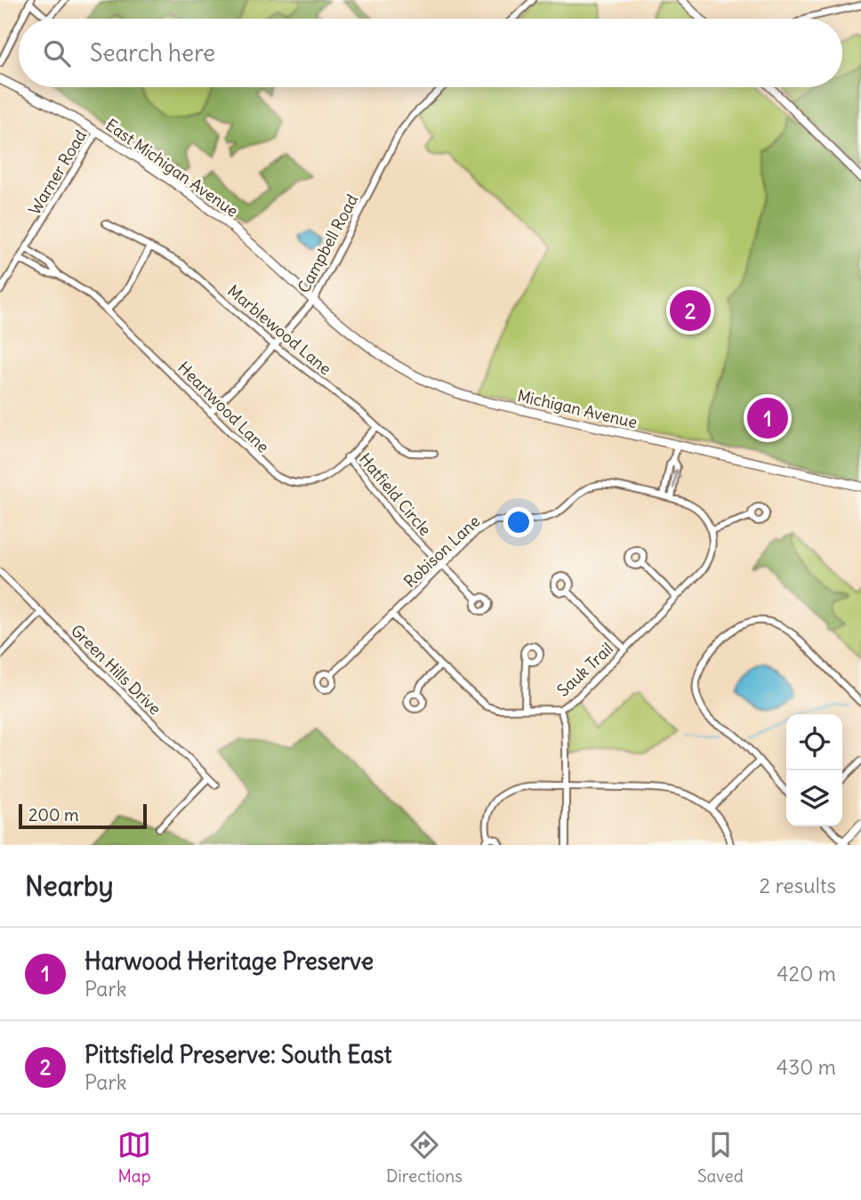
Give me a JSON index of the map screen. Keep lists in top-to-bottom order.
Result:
{
  "streets": {
    "highway": ["East Michigan Avenue", "Michigan Avenue"],
    "street": [
      "Warner Road",
      "Campbell Road",
      "Marblewood Lane",
      "Heartwood Lane",
      "Hatfield Circle",
      "Robison Lane",
      "Green Hills Drive",
      "Sauk Trail"
    ]
  },
  "crossings": [
    ["East Michigan Avenue", "Warner Road"],
    ["East Michigan Avenue", "Campbell Road"],
    ["East Michigan Avenue", "Michigan Avenue"],
    ["Warner Road", "Heartwood Lane"],
    ["Campbell Road", "Marblewood Lane"],
    ["Campbell Road", "Heartwood Lane"],
    ["Campbell Road", "Michigan Avenue"],
    ["Marblewood Lane", "Heartwood Lane"],
    ["Heartwood Lane", "Hatfield Circle"],
    ["Hatfield Circle", "Robison Lane"],
    ["Robison Lane", "Sauk Trail"]
  ],
  "scale_bar": "200 m",
  "page": {
    "search": "Search here",
    "pins": ["2", "1"],
    "scale": "200 m",
    "heading": ["Nearby", "2 results"],
    "list": [
      {
        "mark": "1",
        "name": "Harwood Heritage Preserve",
        "note": "Park",
        "value": "420 m"
      },
      {
        "mark": "2",
        "name": "Pittsfield Preserve: South East",
        "note": "Park",
        "value": "430 m"
      }
    ],
    "nav": ["Map", "Directions", "Saved"]
  }
}
